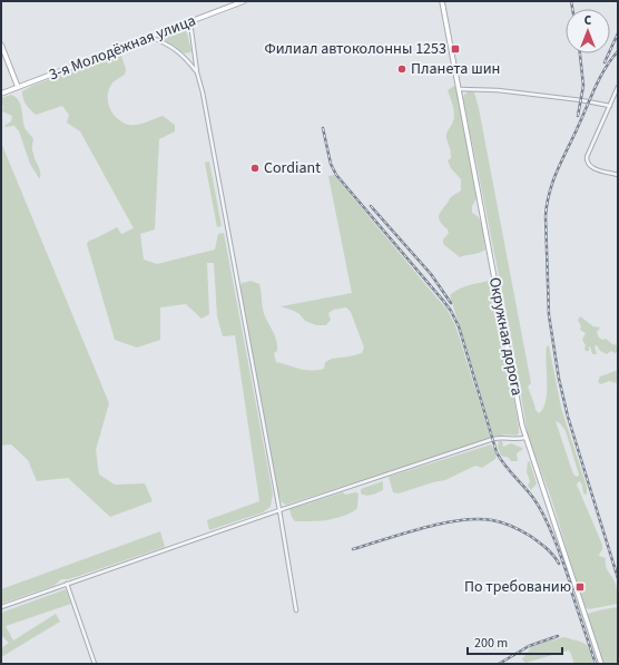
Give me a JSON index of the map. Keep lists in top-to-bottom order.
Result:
{
  "streets": {
    "main road": ["3-я Молодёжная улица", "Окружная дорога"]
  },
  "places": {
    "transit": ["Филиал автоколонны 1253", "По требованию"],
    "other": ["Планета шин", "Cordiant"]
  },
  "scale_bar": "200 m",
  "north": "top"
}
